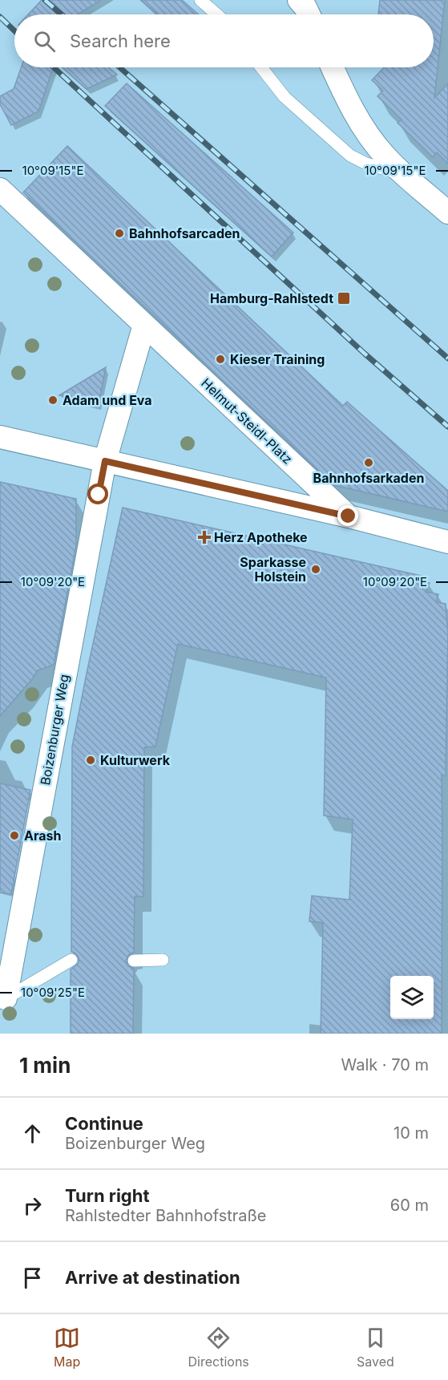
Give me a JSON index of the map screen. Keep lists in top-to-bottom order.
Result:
{
  "streets": {
    "street": ["Helmut-Steidl-Platz", "Boizenburger Weg"]
  },
  "places": {
    "other": [
      "Bahnhofsarcaden",
      "Kieser Training",
      "Adam und Eva",
      "Bahnhofsarkaden",
      "Sparkasse Holstein",
      "Kulturwerk",
      "Arash"
    ],
    "transit": ["Hamburg-Rahlstedt"],
    "health": ["Herz Apotheke"]
  },
  "page": {
    "search": "Search here",
    "heading": ["1 min", "Walk · 70 m"],
    "list": [
      ["Continue", "Boizenburger Weg", "10 m"],
      ["Turn right", "Rahlstedter Bahnhofstraße", "60 m"],
      "Arrive at destination"
    ],
    "nav": ["Map", "Directions", "Saved"]
  },
  "coordinates": ["10°09'15\"E", "10°09'20\"E", "10°09'25\"E"]
}
